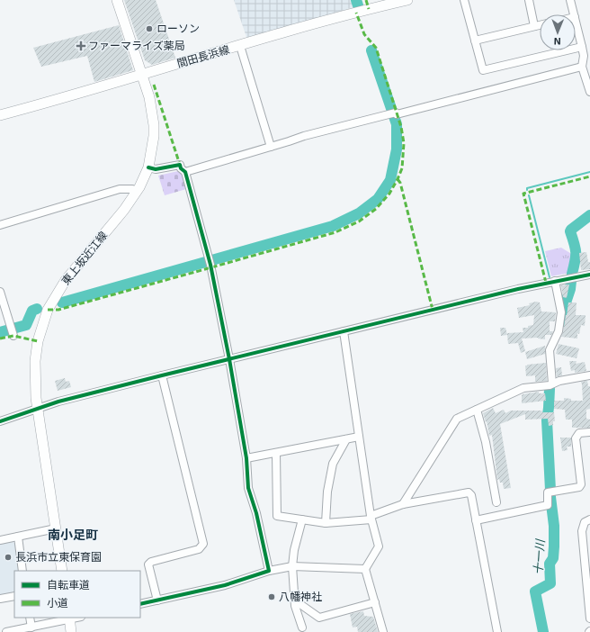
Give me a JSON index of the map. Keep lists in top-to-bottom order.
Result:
{
  "streets": {
    "main road": ["間田長浜線", "東上坂近江線"]
  },
  "crossings": [
    ["間田長浜線", "東上坂近江線"]
  ],
  "districts": ["南小足町"],
  "water": ["十一川"],
  "places": {
    "other": ["ローソン", "長浜市立東保育園", "八幡神社"],
    "health": ["ファーマライズ薬局"]
  },
  "legend": ["自転車道", "小道"],
  "north": "bottom"
}
